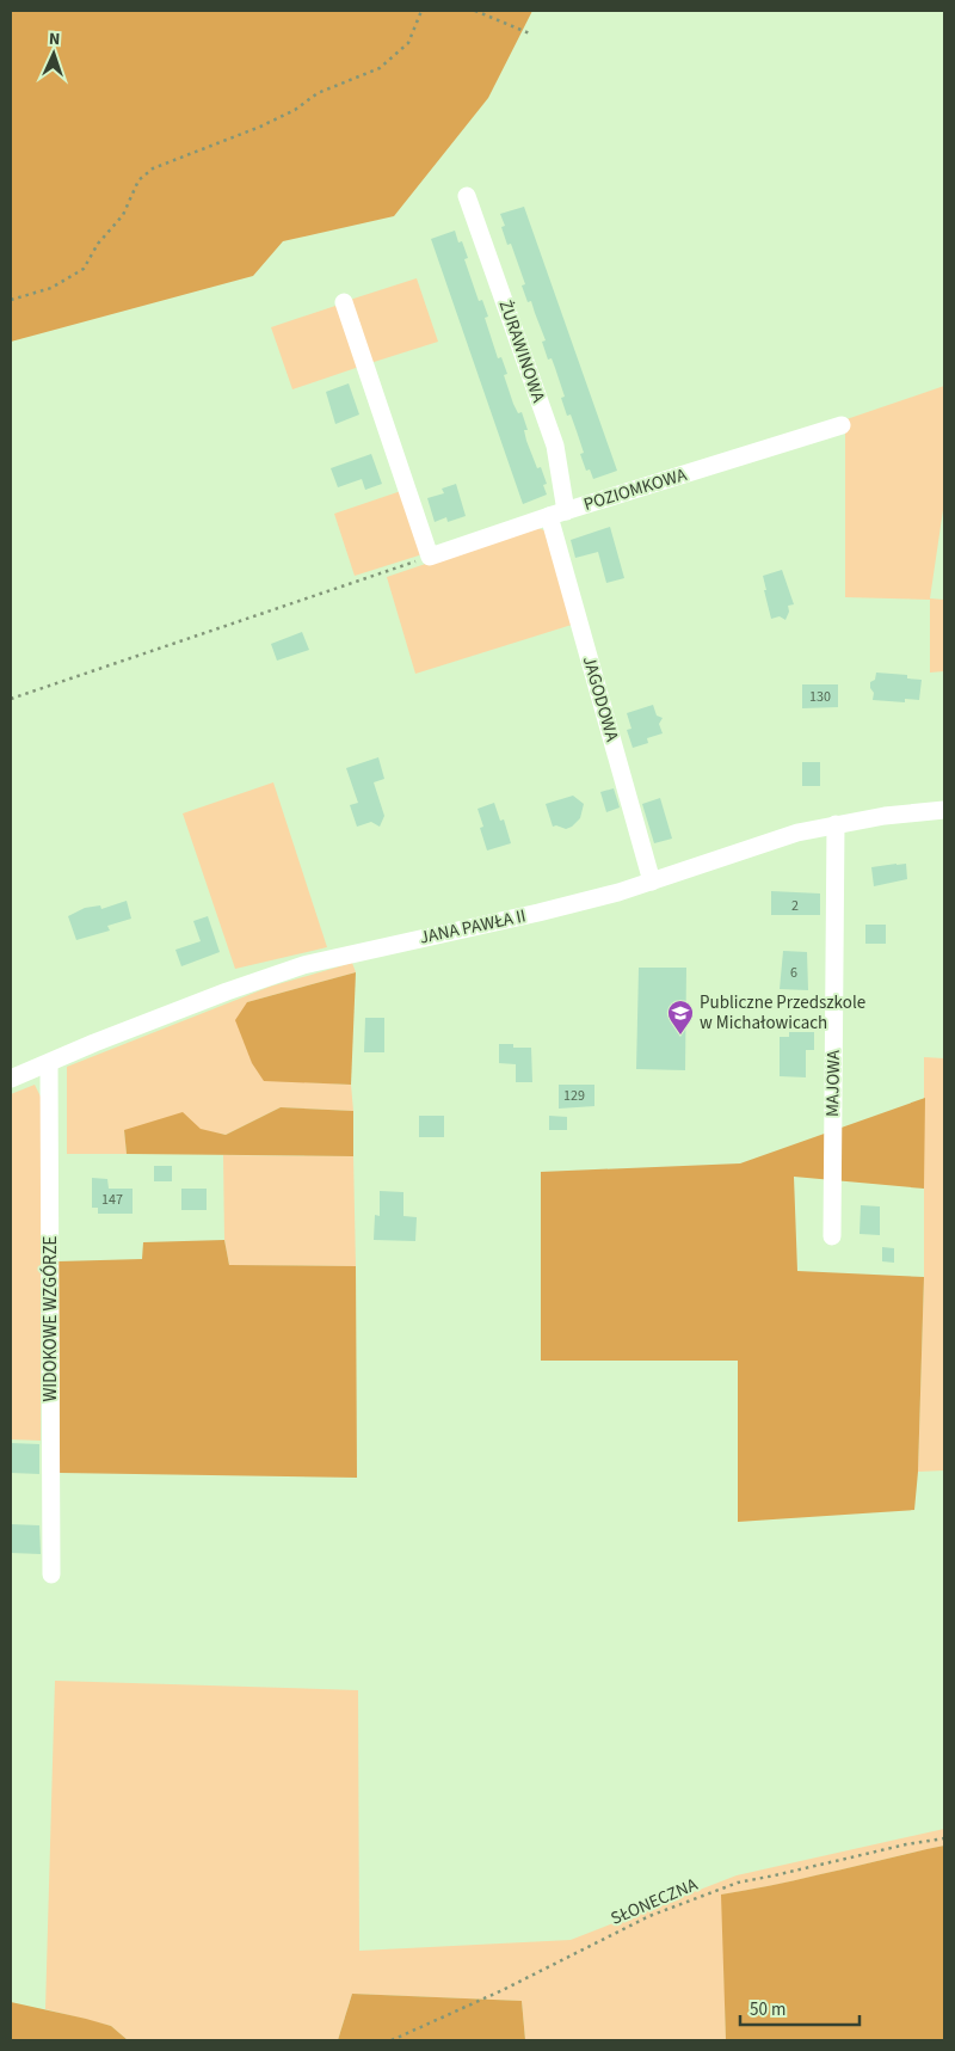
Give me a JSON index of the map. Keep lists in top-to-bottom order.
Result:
{
  "streets": {
    "street": [
      "ŻURAWINOWA",
      "POZIOMKOWA",
      "JAGODOWA",
      "JANA PAWŁA II",
      "MAJOWA",
      "WIDOKOWE WZGÓRZE"
    ],
    "path": ["SŁONECZNA"]
  },
  "crossings": [
    ["ŻURAWINOWA", "POZIOMKOWA"],
    ["ŻURAWINOWA", "JAGODOWA"],
    ["POZIOMKOWA", "JAGODOWA"],
    ["JAGODOWA", "JANA PAWŁA II"],
    ["JANA PAWŁA II", "MAJOWA"],
    ["JANA PAWŁA II", "WIDOKOWE WZGÓRZE"]
  ],
  "places": {
    "school or university": ["Publiczne Przedszkole w Michałowicach"]
  },
  "house_numbers": [
    "130",
    "2",
    "6",
    "129",
    "147"
  ],
  "scale_bar": "50 m",
  "north": "top"
}
